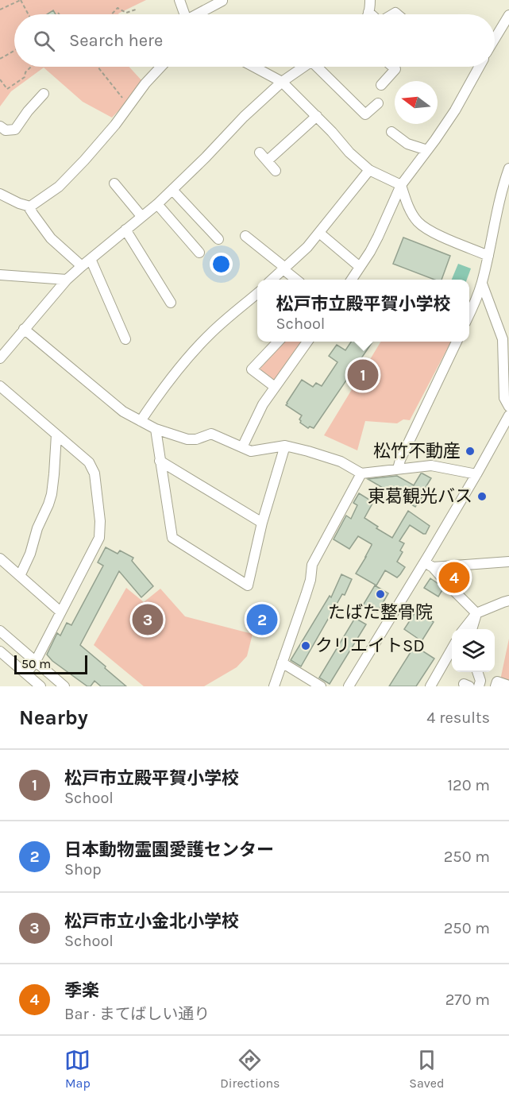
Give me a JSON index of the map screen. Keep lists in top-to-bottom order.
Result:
{
  "places": [
    "松竹不動産",
    "東葛観光バス",
    "たばた整骨院",
    "クリエイトSD"
  ],
  "scale_bar": "50 m",
  "north": "left",
  "page": {
    "search": "Search here",
    "popup": ["松戸市立殿平賀小学校", "School"],
    "pins": [
      "1",
      "4",
      "2",
      "3"
    ],
    "scale": "50 m",
    "heading": ["Nearby", "4 results"],
    "list": [
      {
        "mark": "1",
        "name": "松戸市立殿平賀小学校",
        "note": "School",
        "value": "120 m"
      },
      {
        "mark": "2",
        "name": "日本動物霊園愛護センター",
        "note": "Shop",
        "value": "250 m"
      },
      {
        "mark": "3",
        "name": "松戸市立小金北小学校",
        "note": "School",
        "value": "250 m"
      },
      {
        "mark": "4",
        "name": "季楽",
        "note": "Bar · まてばしい通り",
        "value": "270 m"
      }
    ],
    "nav": ["Map", "Directions", "Saved"]
  }
}
